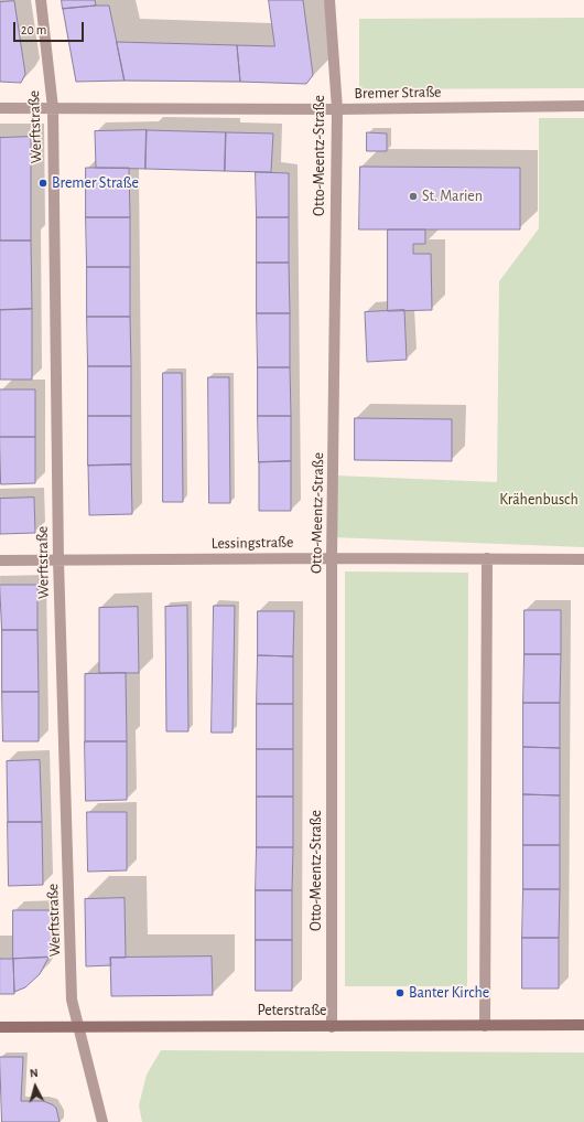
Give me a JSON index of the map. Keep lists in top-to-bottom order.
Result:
{
  "streets": {
    "main road": ["Peterstraße"],
    "street": [
      "Bremer Straße",
      "Werftstraße",
      "Otto-Meentz-Straße",
      "Lessingstraße"
    ]
  },
  "crossings": [
    ["Bremer Straße", "Werftstraße"],
    ["Bremer Straße", "Otto-Meentz-Straße"],
    ["Werftstraße", "Lessingstraße"],
    ["Werftstraße", "Peterstraße"],
    ["Otto-Meentz-Straße", "Lessingstraße"],
    ["Otto-Meentz-Straße", "Peterstraße"]
  ],
  "parks": ["Krähenbusch"],
  "places": ["Bremer Straße", "St. Marien", "Banter Kirche"],
  "scale_bar": "20 m",
  "north": "top"
}
